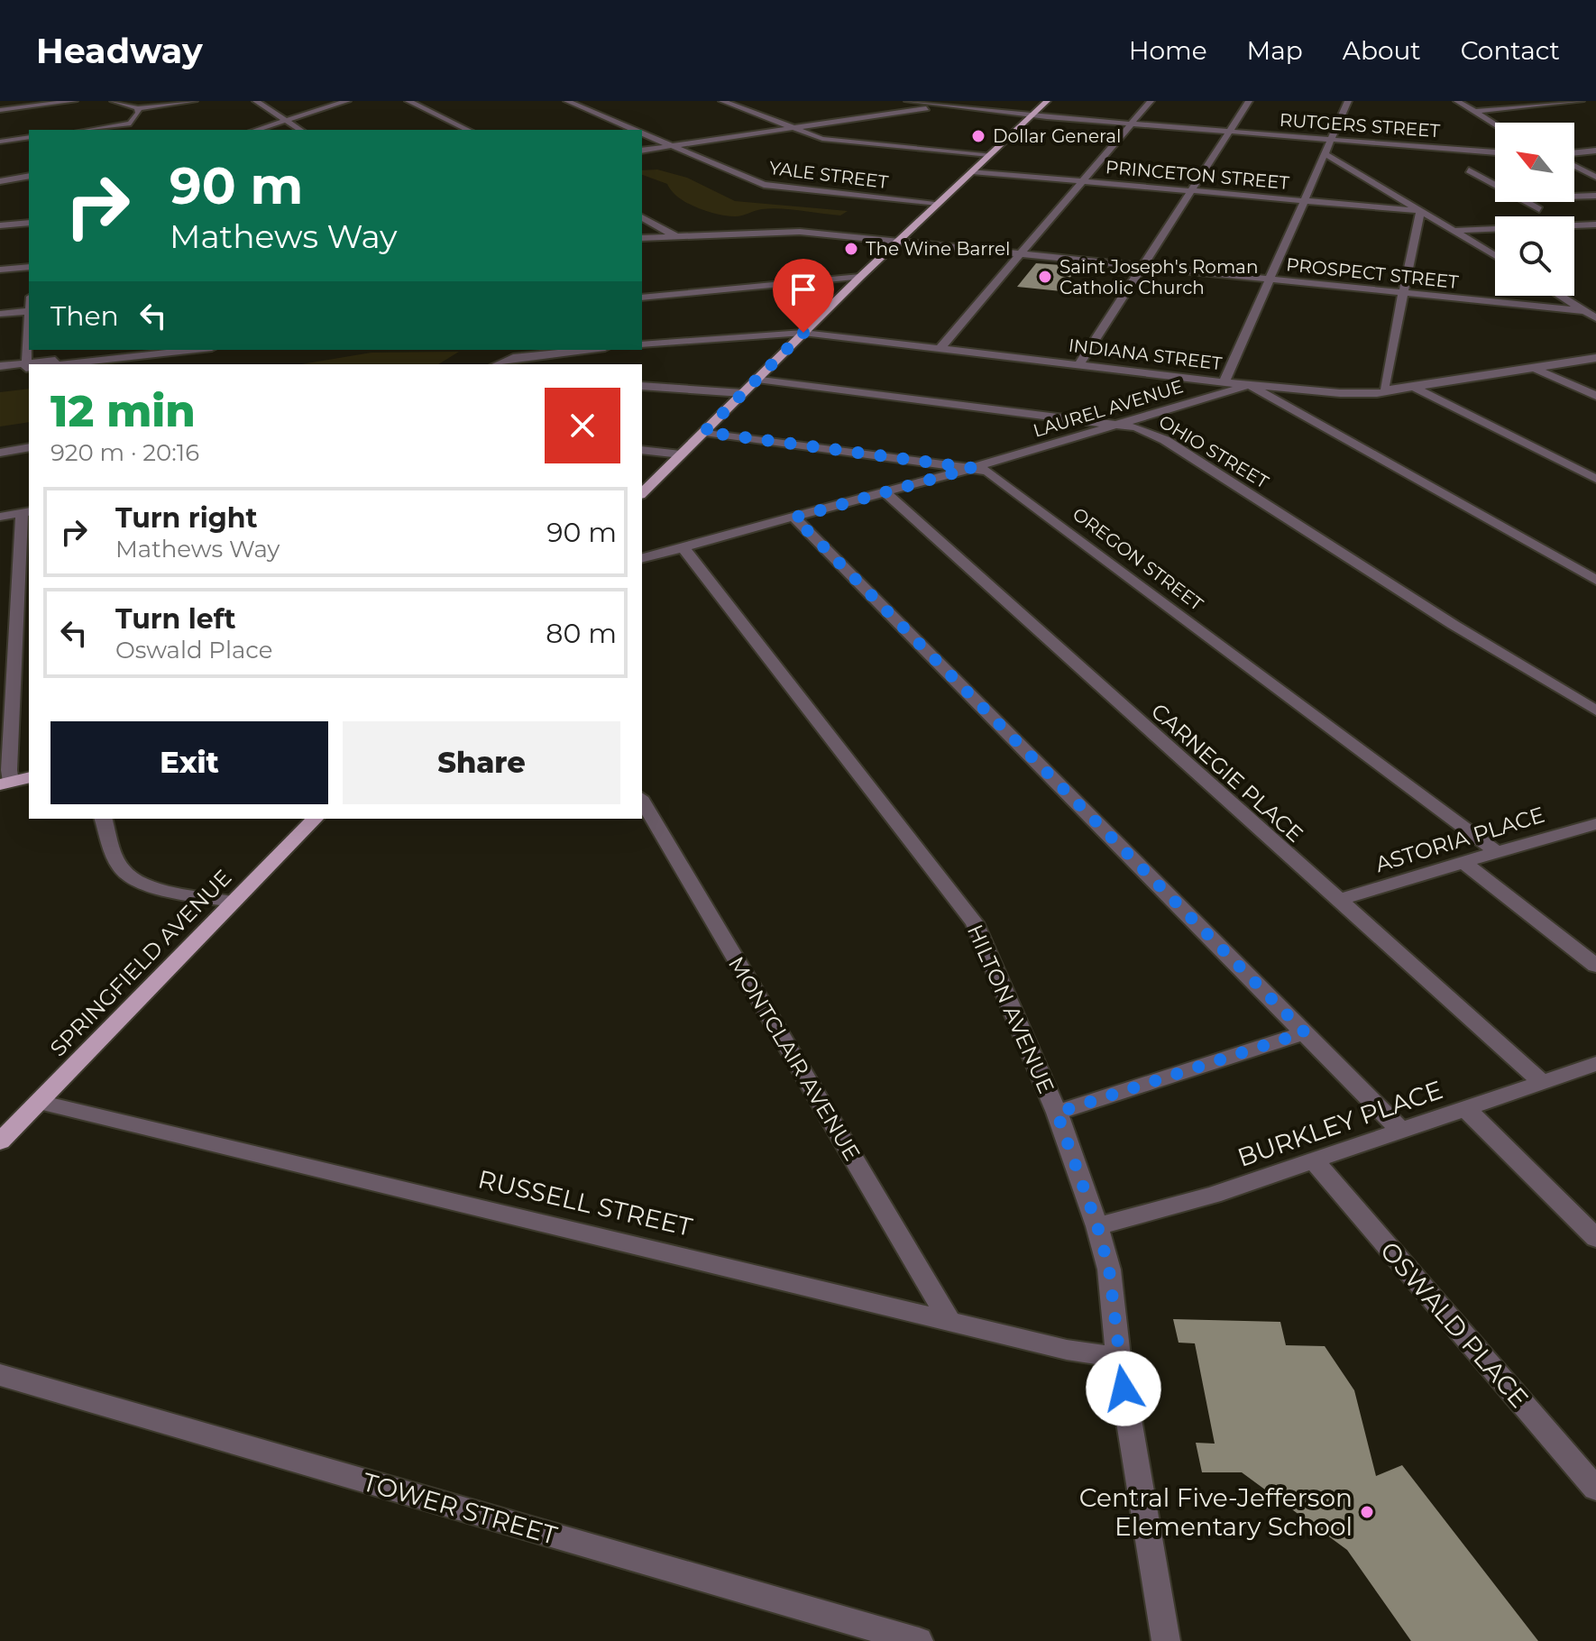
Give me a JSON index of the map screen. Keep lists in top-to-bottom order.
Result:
{
  "streets": {
    "main road": ["SPRINGFIELD AVENUE"],
    "street": [
      "RUTGERS STREET",
      "YALE STREET",
      "PRINCETON STREET",
      "PROSPECT STREET",
      "INDIANA STREET",
      "LAUREL AVENUE",
      "OHIO STREET",
      "OREGON STREET",
      "CARNEGIE PLACE",
      "ASTORIA PLACE",
      "HILTON AVENUE",
      "MONTCLAIR AVENUE",
      "BURKLEY PLACE",
      "RUSSELL STREET",
      "OSWALD PLACE",
      "TOWER STREET"
    ]
  },
  "crossings": [
    ["INDIANA STREET", "LAUREL AVENUE"],
    ["LAUREL AVENUE", "OHIO STREET"],
    ["LAUREL AVENUE", "OREGON STREET"],
    ["LAUREL AVENUE", "CARNEGIE PLACE"],
    ["LAUREL AVENUE", "HILTON AVENUE"],
    ["OREGON STREET", "ASTORIA PLACE"],
    ["CARNEGIE PLACE", "ASTORIA PLACE"],
    ["CARNEGIE PLACE", "BURKLEY PLACE"],
    ["SPRINGFIELD AVENUE", "RUSSELL STREET"],
    ["HILTON AVENUE", "BURKLEY PLACE"],
    ["HILTON AVENUE", "RUSSELL STREET"],
    ["MONTCLAIR AVENUE", "RUSSELL STREET"],
    ["BURKLEY PLACE", "OSWALD PLACE"]
  ],
  "places": [
    "Dollar General",
    "The Wine Barrel",
    "Saint Joseph's Roman Catholic Church",
    "Central Five-Jefferson Elementary School"
  ],
  "north": "top left",
  "page": {
    "header": "Headway",
    "nav": [
      "Home",
      "Map",
      "About",
      "Contact"
    ],
    "turn": ["90 m", "Mathews Way"],
    "then": "Then",
    "heading": ["12 min", "920 m · 20:16"],
    "list": [
      {
        "name": "Turn right",
        "note": "Mathews Way",
        "value": "90 m"
      },
      {
        "name": "Turn left",
        "note": "Oswald Place",
        "value": "80 m"
      }
    ],
    "buttons": ["Exit", "Share"]
  }
}
